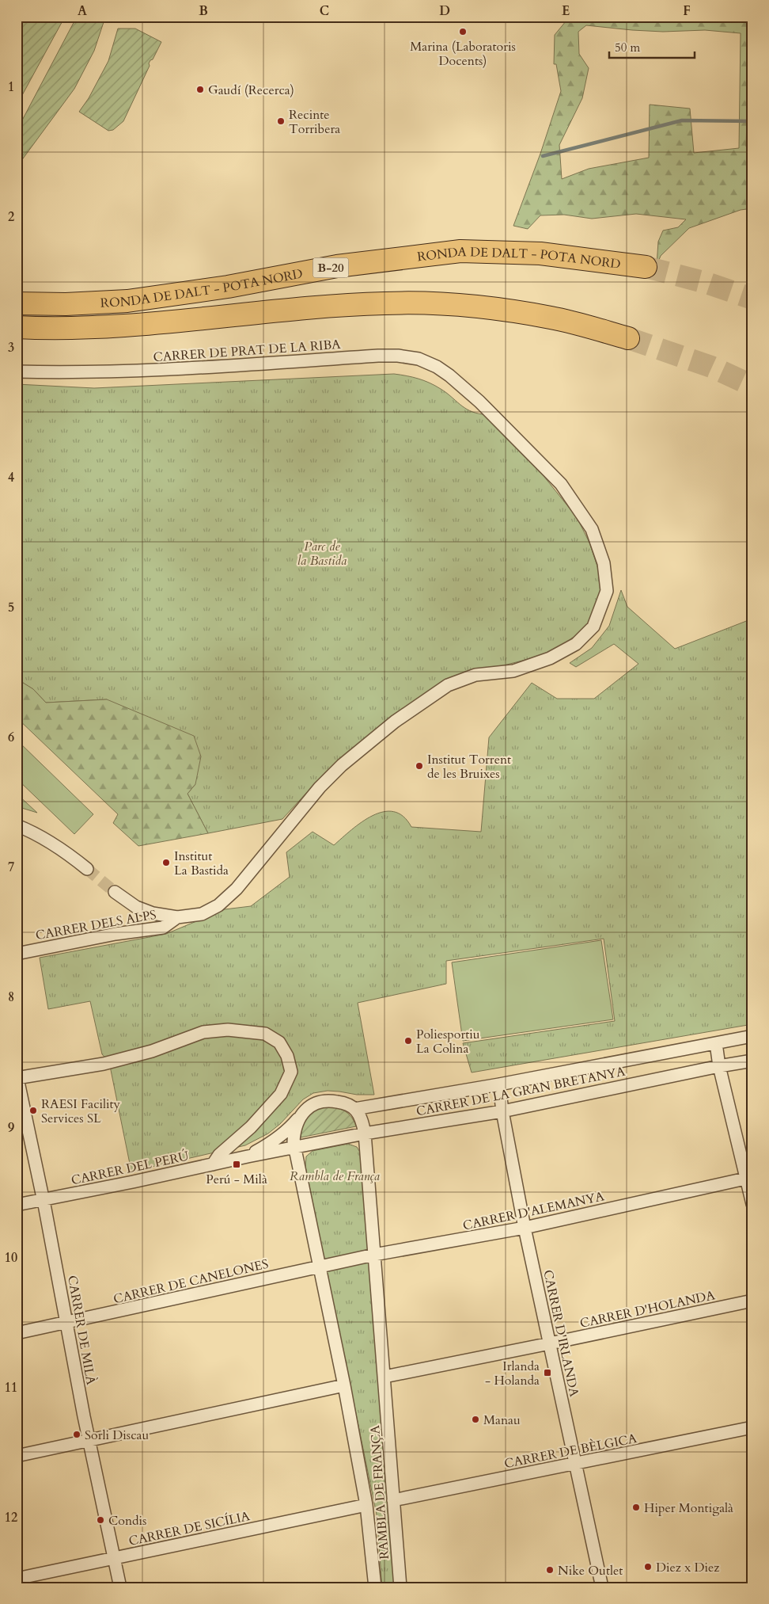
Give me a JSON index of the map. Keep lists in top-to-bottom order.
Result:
{
  "streets": {
    "highway": ["RONDA DE DALT - POTA NORD", "B-20"],
    "street": [
      "CARRER DE PRAT DE LA RIBA",
      "CARRER DELS ALPS",
      "CARRER DE LA GRAN BRETANYA",
      "CARRER DEL PERÚ",
      "CARRER D'ALEMANYA",
      "CARRER DE CANELONES",
      "CARRER D'HOLANDA",
      "CARRER DE MILÀ",
      "CARRER D'IRLANDA",
      "CARRER DE BÈLGICA",
      "RAMBLA DE FRANÇA",
      "CARRER DE SICÍLIA"
    ]
  },
  "crossings": [
    ["CARRER DE PRAT DE LA RIBA", "CARRER DELS ALPS"],
    ["CARRER DE LA GRAN BRETANYA", "CARRER DEL PERÚ"],
    ["CARRER DE LA GRAN BRETANYA", "CARRER D'IRLANDA"],
    ["CARRER DE LA GRAN BRETANYA", "RAMBLA DE FRANÇA"],
    ["CARRER DEL PERÚ", "CARRER DE MILÀ"],
    ["CARRER DEL PERÚ", "RAMBLA DE FRANÇA"],
    ["CARRER D'ALEMANYA", "CARRER DE CANELONES"],
    ["CARRER D'ALEMANYA", "CARRER D'IRLANDA"],
    ["CARRER D'ALEMANYA", "RAMBLA DE FRANÇA"],
    ["CARRER DE CANELONES", "CARRER DE MILÀ"],
    ["CARRER DE CANELONES", "RAMBLA DE FRANÇA"],
    ["CARRER D'HOLANDA", "CARRER D'IRLANDA"],
    ["CARRER D'HOLANDA", "RAMBLA DE FRANÇA"],
    ["CARRER DE MILÀ", "CARRER DE SICÍLIA"],
    ["CARRER D'IRLANDA", "CARRER DE BÈLGICA"],
    ["CARRER DE BÈLGICA", "RAMBLA DE FRANÇA"],
    ["RAMBLA DE FRANÇA", "CARRER DE SICÍLIA"]
  ],
  "parks": ["Parc de la Bastida", "Rambla de França"],
  "places": {
    "other": [
      "Marina (Laboratoris Docents)",
      "Gaudí (Recerca)",
      "Recinte Torribera",
      "Institut Torrent de les Bruixes",
      "Institut La Bastida",
      "Poliesportiu La Colina",
      "RAESI Facility Services SL",
      "Manau",
      "Sorli Discau",
      "Hiper Montigalà",
      "Condis",
      "Diez x Diez",
      "Nike Outlet"
    ],
    "transit": ["Perú - Milà", "Irlanda - Holanda"]
  },
  "scale_bar": "50 m",
  "grid": {
    "columns": [
      "A",
      "B",
      "C",
      "D",
      "E",
      "F"
    ],
    "rows": [
      "1",
      "2",
      "3",
      "4",
      "5",
      "6",
      "7",
      "8",
      "9",
      "10",
      "11",
      "12"
    ]
  }
}
